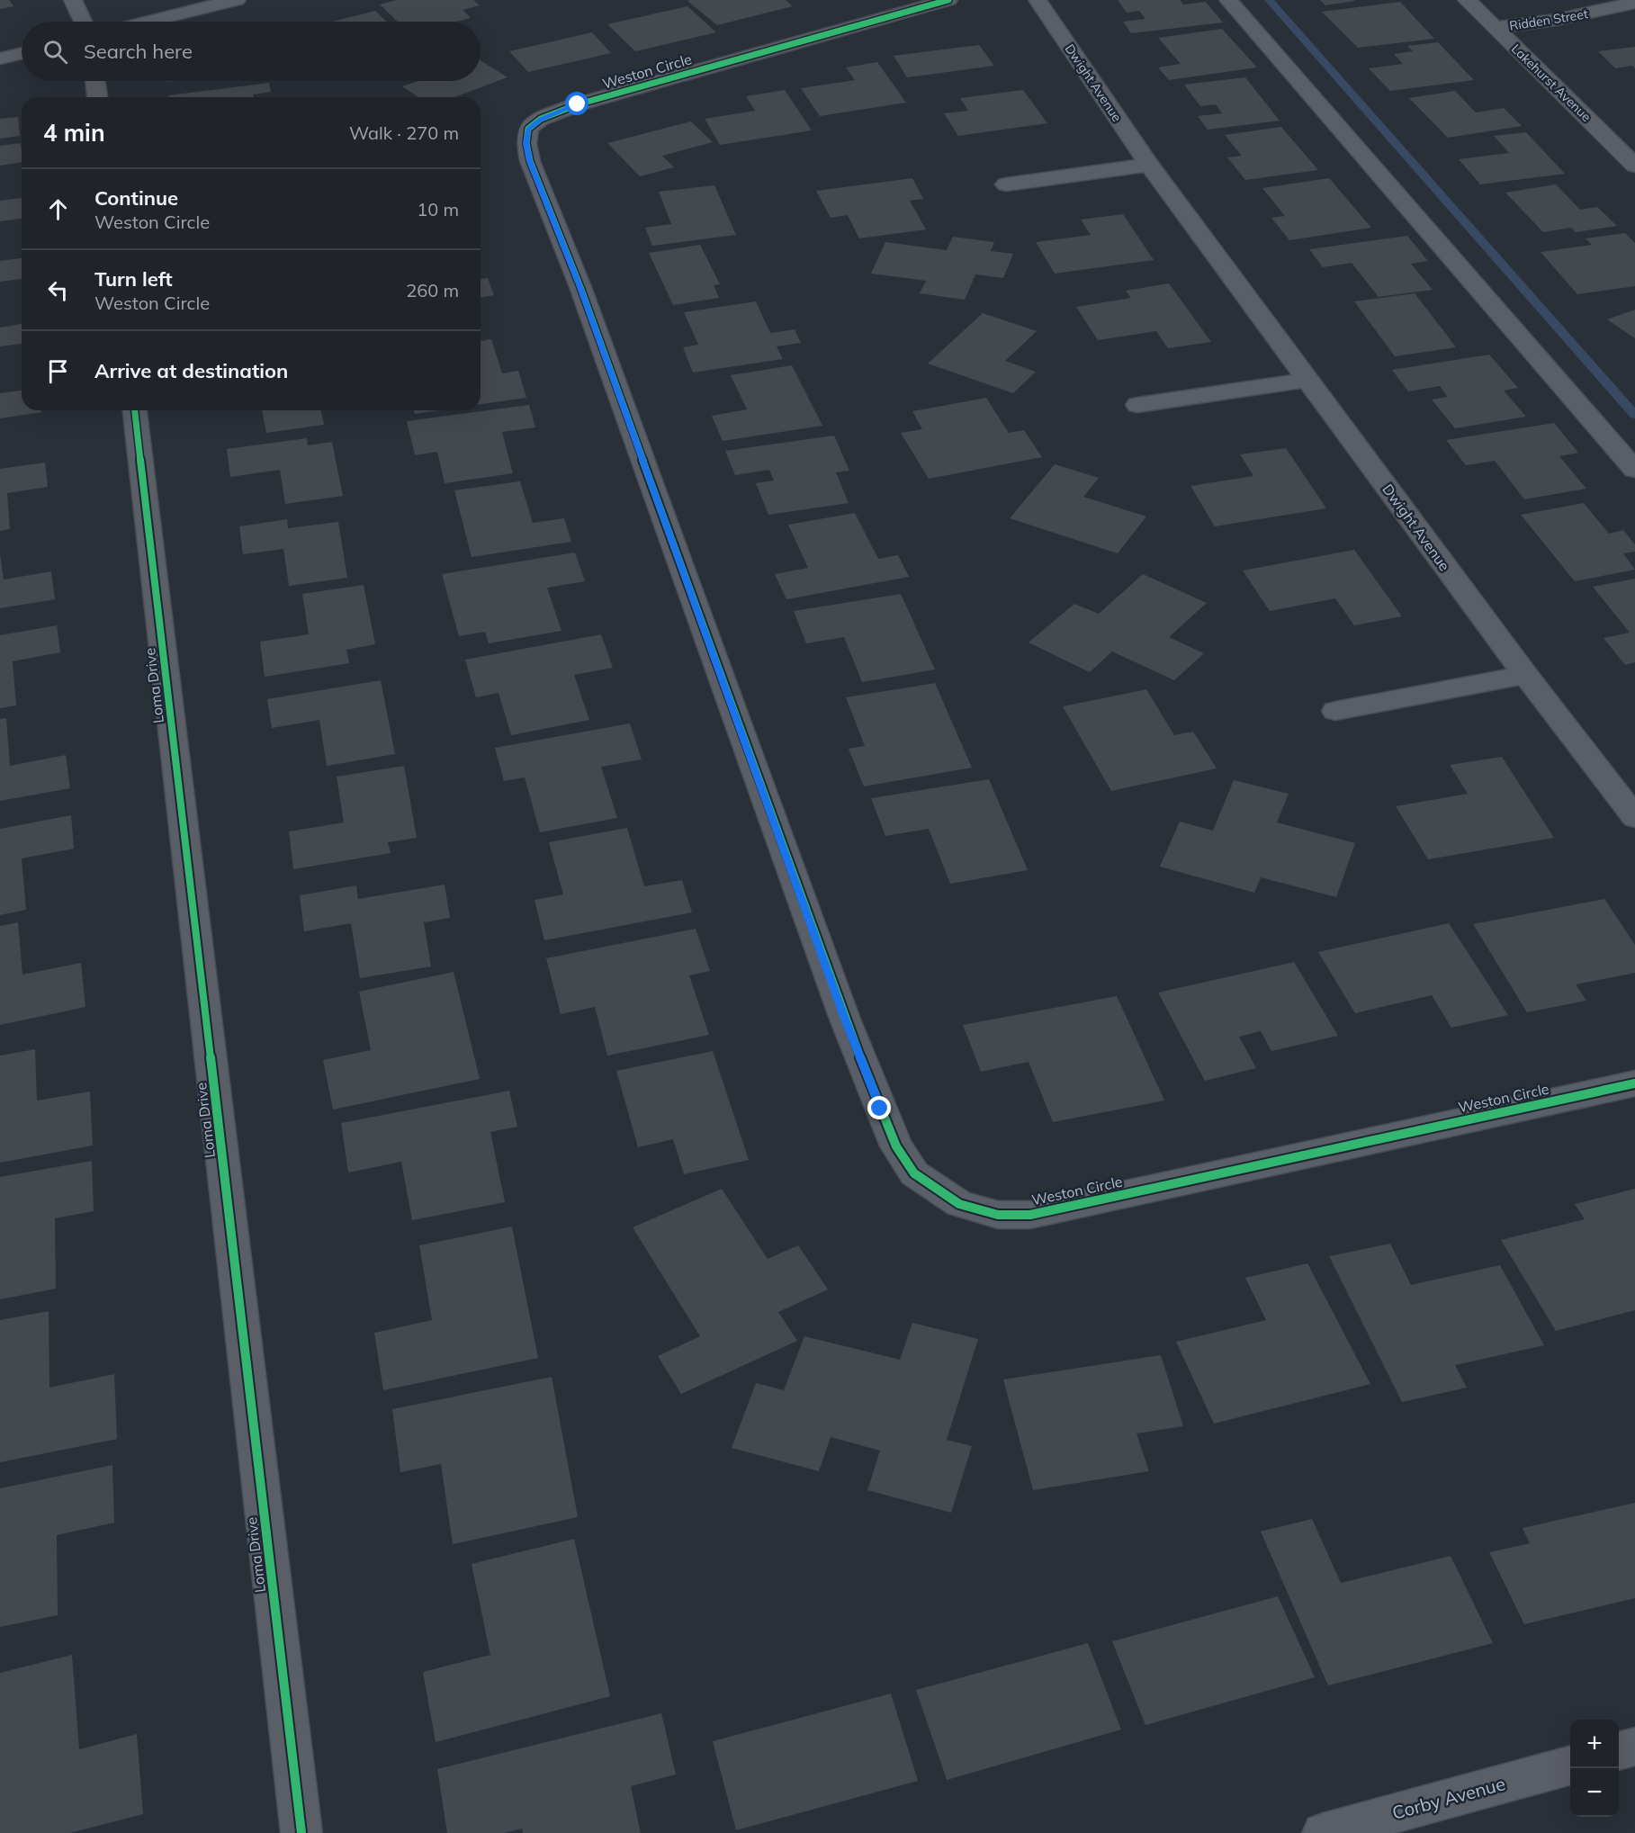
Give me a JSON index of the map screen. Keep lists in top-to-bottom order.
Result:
{
  "streets": {
    "street": [
      "Ridden Street",
      "Weston Circle",
      "Dwight Avenue",
      "Lakehurst Avenue",
      "Loma Drive",
      "Corby Avenue"
    ]
  },
  "crossings": [
    ["Ridden Street", "Lakehurst Avenue"]
  ],
  "page": {
    "search": "Search here",
    "heading": ["4 min", "Walk · 270 m"],
    "list": [
      ["Continue", "Weston Circle", "10 m"],
      ["Turn left", "Weston Circle", "260 m"],
      "Arrive at destination"
    ],
    "map_buttons": ["+", "−"]
  }
}
